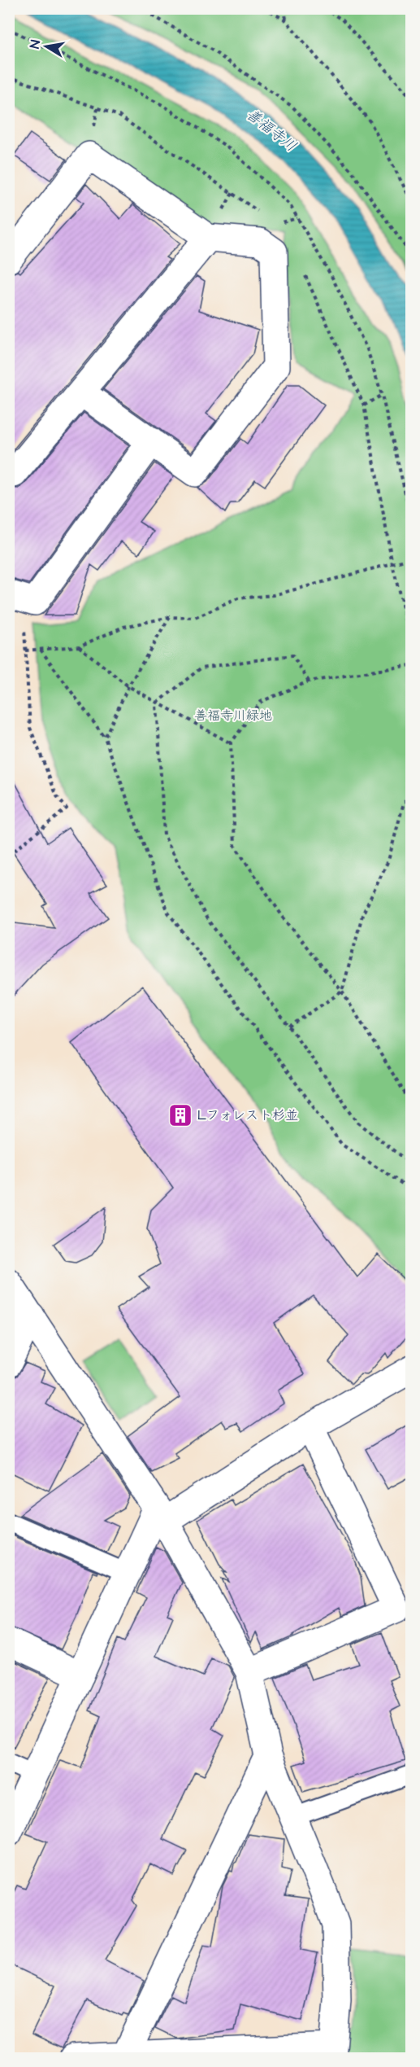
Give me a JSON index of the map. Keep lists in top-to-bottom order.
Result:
{
  "water": ["善福寺川"],
  "parks": ["善福寺川緑地"],
  "places": {
    "building": ["Lフォレスト杉並"]
  },
  "north": "left"
}
